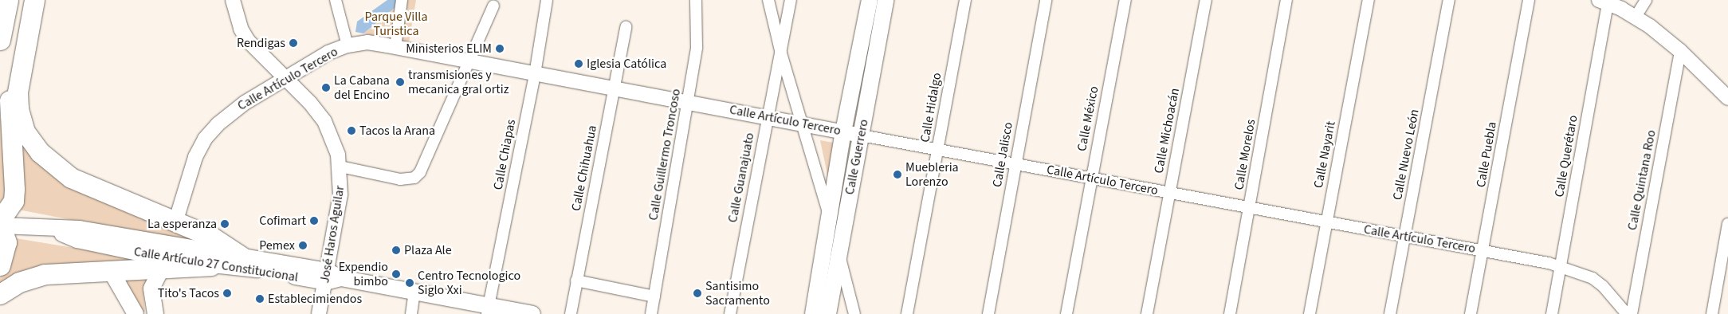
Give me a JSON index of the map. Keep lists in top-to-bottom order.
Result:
{
  "streets": {
    "main road": ["Calle Guerrero", "Calle Artículo 27 Constitucional"],
    "street": [
      "Calle Artículo Tercero",
      "Calle Hidalgo",
      "Calle México",
      "Calle Michoacán",
      "Calle Chiapas",
      "Calle Guillermo Troncoso",
      "Calle Jalisco",
      "Calle Morelos",
      "Calle Nayarit",
      "Calle Nuevo León",
      "Calle Puebla",
      "Calle Querétaro",
      "Calle Chihuahua",
      "Calle Guanajuato",
      "Calle Quintana Roo",
      "José Haros Aguilar"
    ]
  },
  "crossings": [
    ["Calle Artículo Tercero", "Calle Hidalgo"],
    ["Calle Artículo Tercero", "Calle México"],
    ["Calle Artículo Tercero", "Calle Michoacán"],
    ["Calle Artículo Tercero", "Calle Chiapas"],
    ["Calle Artículo Tercero", "Calle Guillermo Troncoso"],
    ["Calle Artículo Tercero", "Calle Jalisco"],
    ["Calle Artículo Tercero", "Calle Morelos"],
    ["Calle Artículo Tercero", "Calle Nayarit"],
    ["Calle Artículo Tercero", "Calle Nuevo León"],
    ["Calle Artículo Tercero", "Calle Puebla"],
    ["Calle Artículo Tercero", "Calle Querétaro"],
    ["Calle Artículo Tercero", "Calle Guerrero"],
    ["Calle Artículo Tercero", "Calle Chihuahua"],
    ["Calle Artículo Tercero", "Calle Guanajuato"],
    ["Calle Artículo Tercero", "José Haros Aguilar"],
    ["Calle Chiapas", "Calle Artículo 27 Constitucional"],
    ["José Haros Aguilar", "Calle Artículo 27 Constitucional"]
  ],
  "parks": ["Parque Villa Turistica"],
  "places": [
    "Rendigas",
    "Ministerios ELIM",
    "Iglesia Católica",
    "transmisiones y mecanica gral ortiz",
    "La Cabana del Encino",
    "Tacos la Arana",
    "Muebleria Lorenzo",
    "Cofimart",
    "La esperanza",
    "Pemex",
    "Plaza Ale",
    "Expendio bimbo",
    "Centro Tecnologico Siglo Xxi",
    "Tito's Tacos",
    "Santisimo Sacramento",
    "Establecimiendos"
  ]
}
